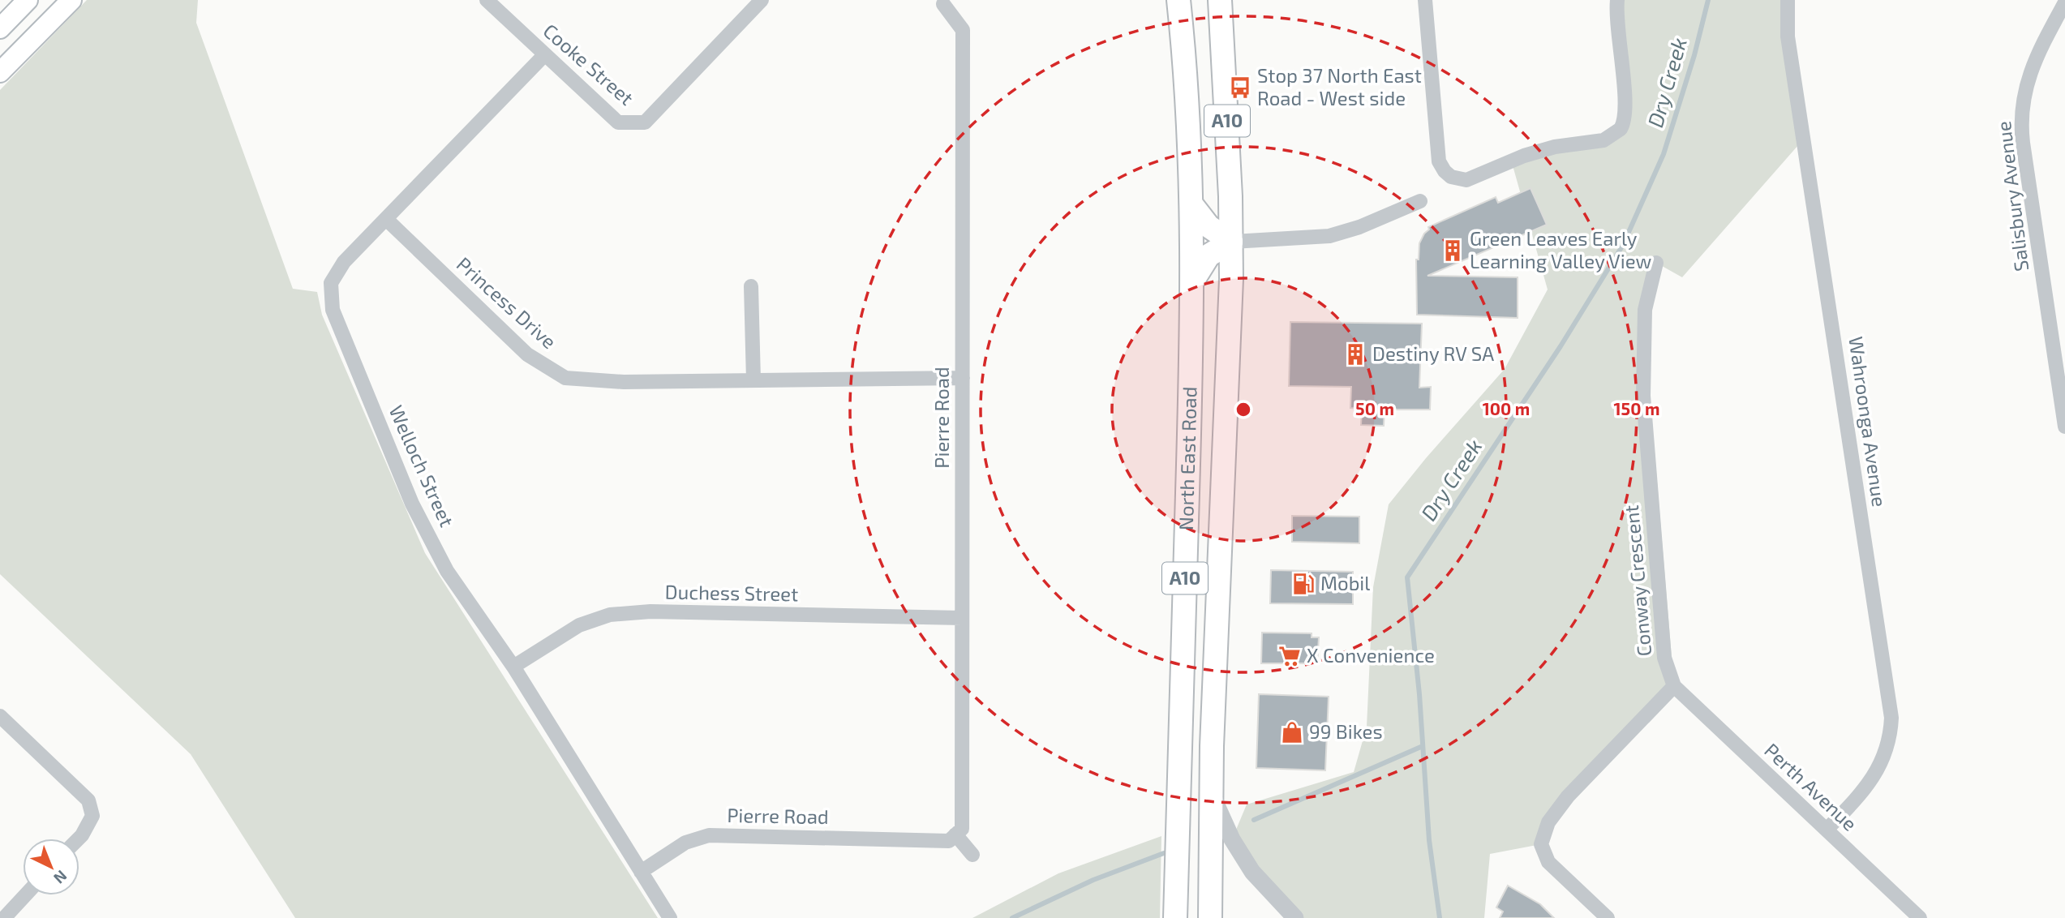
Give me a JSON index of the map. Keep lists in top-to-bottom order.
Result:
{
  "streets": {
    "highway": ["A10", "North East Road"],
    "street": [
      "Cooke Street",
      "Salisbury Avenue",
      "Princess Drive",
      "Pierre Road",
      "Wahroonga Avenue",
      "Welloch Street",
      "Conway Crescent",
      "Duchess Street",
      "Perth Avenue"
    ]
  },
  "crossings": [
    ["Cooke Street", "Welloch Street"],
    ["Princess Drive", "Pierre Road"],
    ["Princess Drive", "Welloch Street"],
    ["Pierre Road", "Welloch Street"],
    ["Pierre Road", "Duchess Street"],
    ["Wahroonga Avenue", "Perth Avenue"],
    ["Welloch Street", "Duchess Street"],
    ["Conway Crescent", "Perth Avenue"]
  ],
  "water": ["Dry Creek"],
  "places": {
    "bus stop": ["Stop 37 North East Road - West side"],
    "building": ["Green Leaves Early Learning Valley View", "Destiny RV SA"],
    "fuel station": ["Mobil"],
    "supermarket": ["X Convenience"],
    "shop": ["99 Bikes"]
  },
  "north": "bottom right",
  "rings": ["50 m", "100 m", "150 m"]
}
